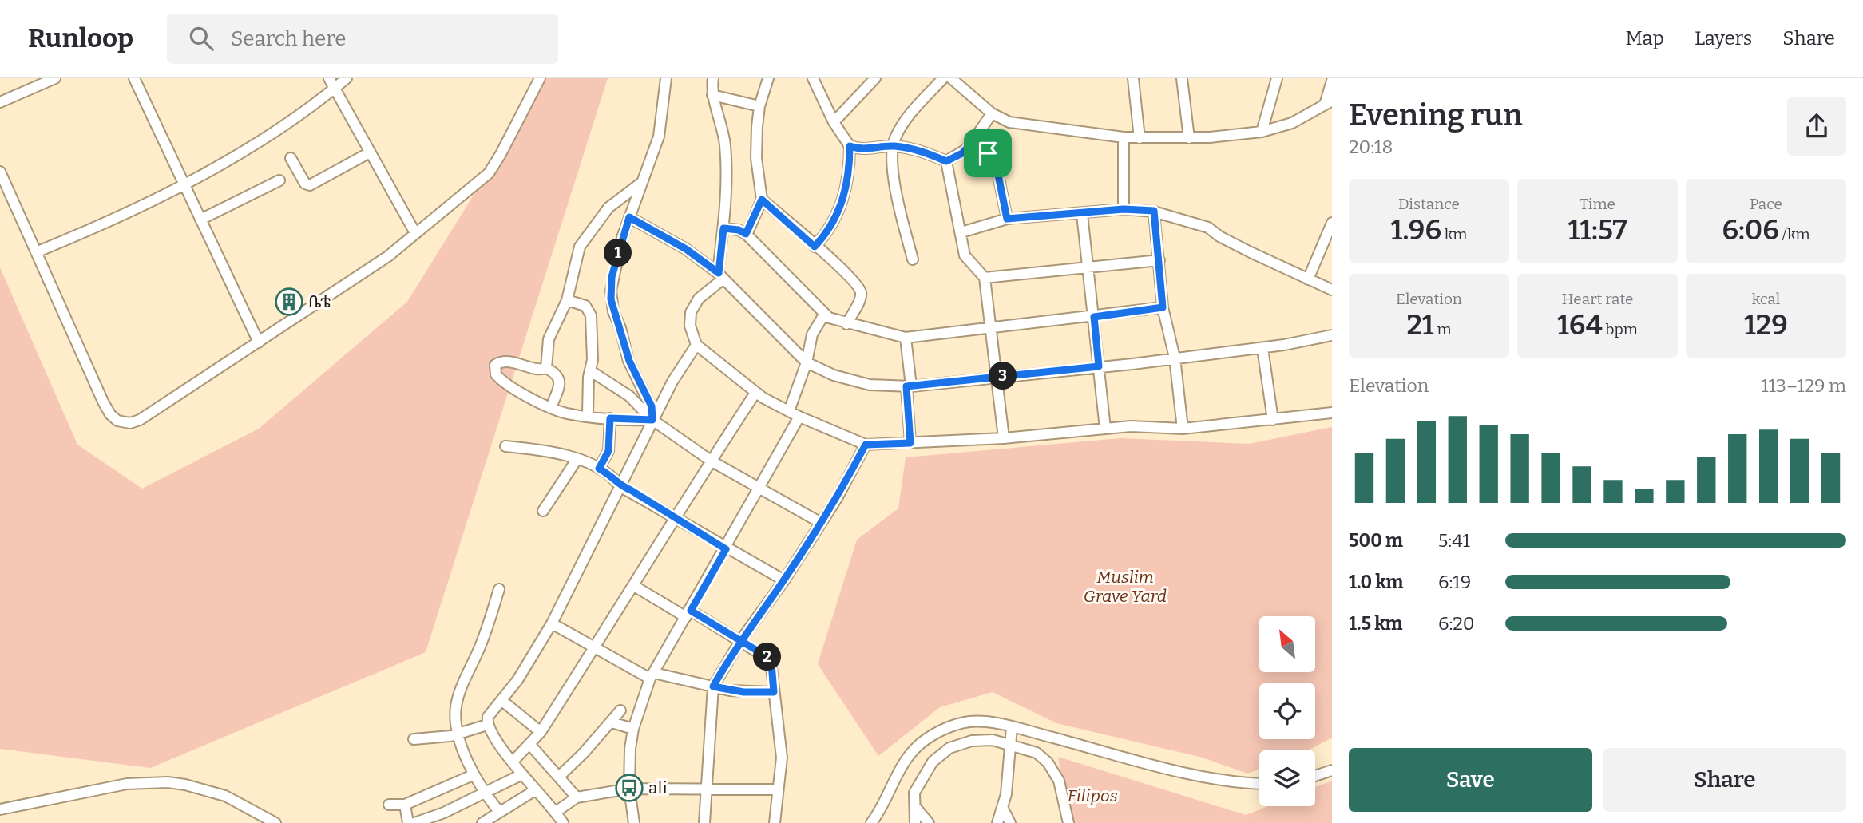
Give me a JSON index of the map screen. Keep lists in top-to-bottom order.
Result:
{
  "parks": ["Muslim Grave Yard", "Filipos"],
  "places": {
    "building": ["ቤቴ"],
    "bus stop": ["ali"]
  },
  "north": "top left",
  "page": {
    "header": "Runloop",
    "search": "Search here",
    "nav": ["Map", "Layers", "Share"],
    "heading": ["Evening run", "20:18"],
    "stats": [
      ["Distance", "1.96 km"],
      ["Time", "11:57"],
      ["Pace", "6:06 /km"],
      ["Elevation", "21 m"],
      ["Heart rate", "164 bpm"],
      ["kcal", "129"]
    ],
    "pins": ["1", "3", "2"],
    "chart": ["Elevation", "113–129 m"],
    "list": [
      {
        "name": "500 m",
        "note": "5:41"
      },
      {
        "name": "1.0 km",
        "note": "6:19"
      },
      {
        "name": "1.5 km",
        "note": "6:20"
      }
    ],
    "buttons": ["Save", "Share"]
  }
}
